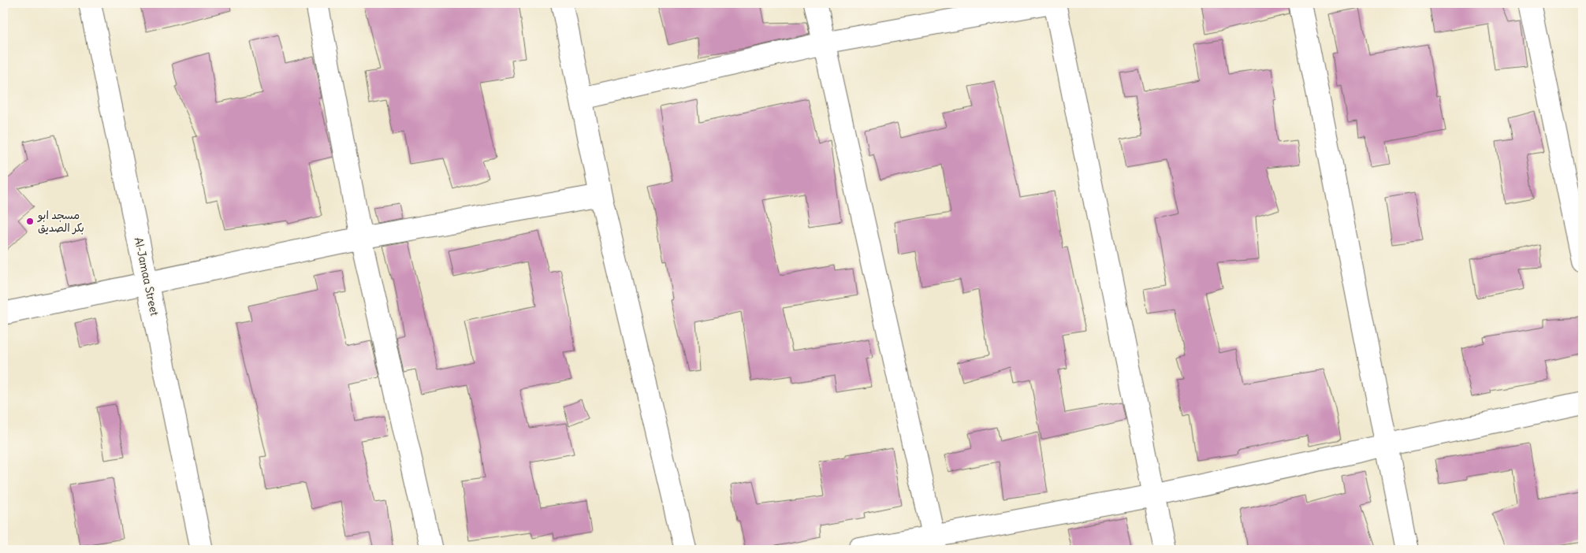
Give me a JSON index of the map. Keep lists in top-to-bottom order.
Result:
{
  "streets": {
    "street": ["Al-Jamaa Street"]
  },
  "places": ["مسجد ابو بكر الصديق"]
}
